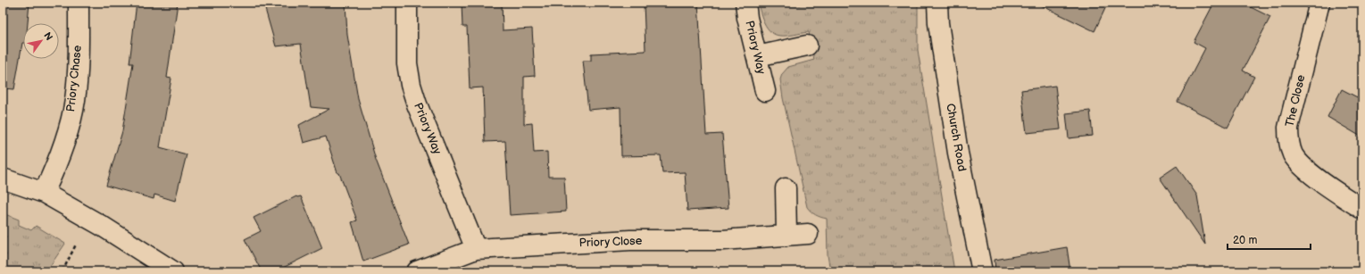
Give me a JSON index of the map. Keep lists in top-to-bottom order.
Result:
{
  "streets": {
    "street": [
      "Priory Way",
      "Priory Chase",
      "The Close",
      "Church Road",
      "Priory Close"
    ]
  },
  "crossings": [
    ["Priory Way", "Priory Close"]
  ],
  "scale_bar": "20 m",
  "north": "top right"
}
